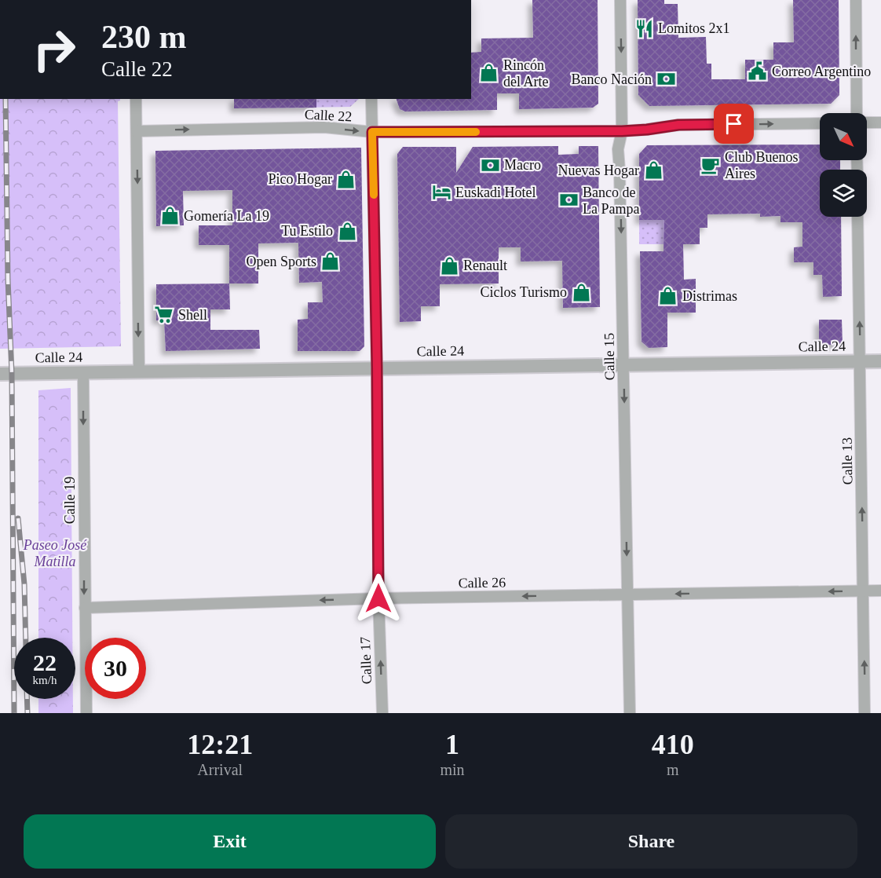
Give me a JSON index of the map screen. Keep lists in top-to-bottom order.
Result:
{
  "streets": {
    "street": [
      "Calle 22",
      "Calle 24",
      "Calle 15",
      "Calle 13",
      "Calle 19",
      "Calle 26",
      "Calle 17"
    ]
  },
  "crossings": [
    ["Calle 22", "Calle 15"],
    ["Calle 22", "Calle 17"],
    ["Calle 24", "Calle 15"],
    ["Calle 24", "Calle 13"],
    ["Calle 24", "Calle 19"],
    ["Calle 24", "Calle 17"],
    ["Calle 15", "Calle 26"],
    ["Calle 13", "Calle 26"],
    ["Calle 19", "Calle 26"],
    ["Calle 26", "Calle 17"]
  ],
  "one_way": [
    "Calle 22",
    "Calle 15",
    "Calle 13",
    "Calle 19",
    "Calle 26"
  ],
  "parks": ["Paseo José Matilla"],
  "places": {
    "restaurant": ["Lomitos 2x1"],
    "public building": ["Correo Argentino"],
    "shop": [
      "Rincón del Arte",
      "Nuevas Hogar",
      "Pico Hogar",
      "Gomería La 19",
      "Tu Estilo",
      "Open Sports",
      "Renault",
      "Ciclos Turismo",
      "Distrimas"
    ],
    "bank": ["Banco Nación", "Macro", "Banco de La Pampa"],
    "cafe": ["Club Buenos Aires"],
    "hotel": ["Euskadi Hotel"],
    "supermarket": ["Shell"]
  },
  "north": "bottom right",
  "page": {
    "turn": ["230 m", "Calle 22"],
    "speed": "22 km/h",
    "limit": "30",
    "eta": [
      "12:21",
      "Arrival",
      "1",
      "min",
      "410",
      "m"
    ],
    "buttons": ["Exit", "Share"]
  }
}
